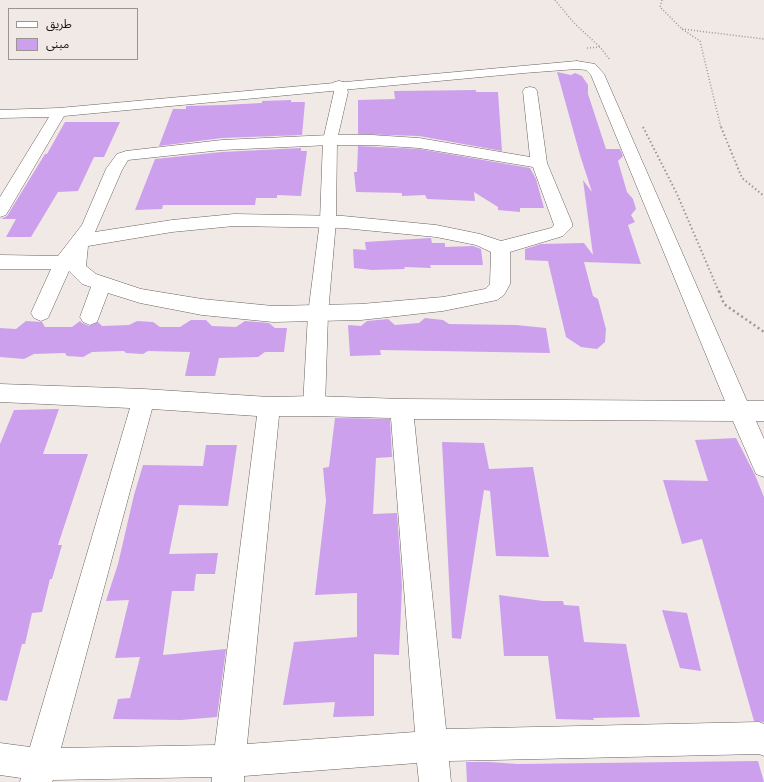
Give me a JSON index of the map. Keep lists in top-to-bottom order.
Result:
{
  "legend": ["طريق", "مبنى"]
}
